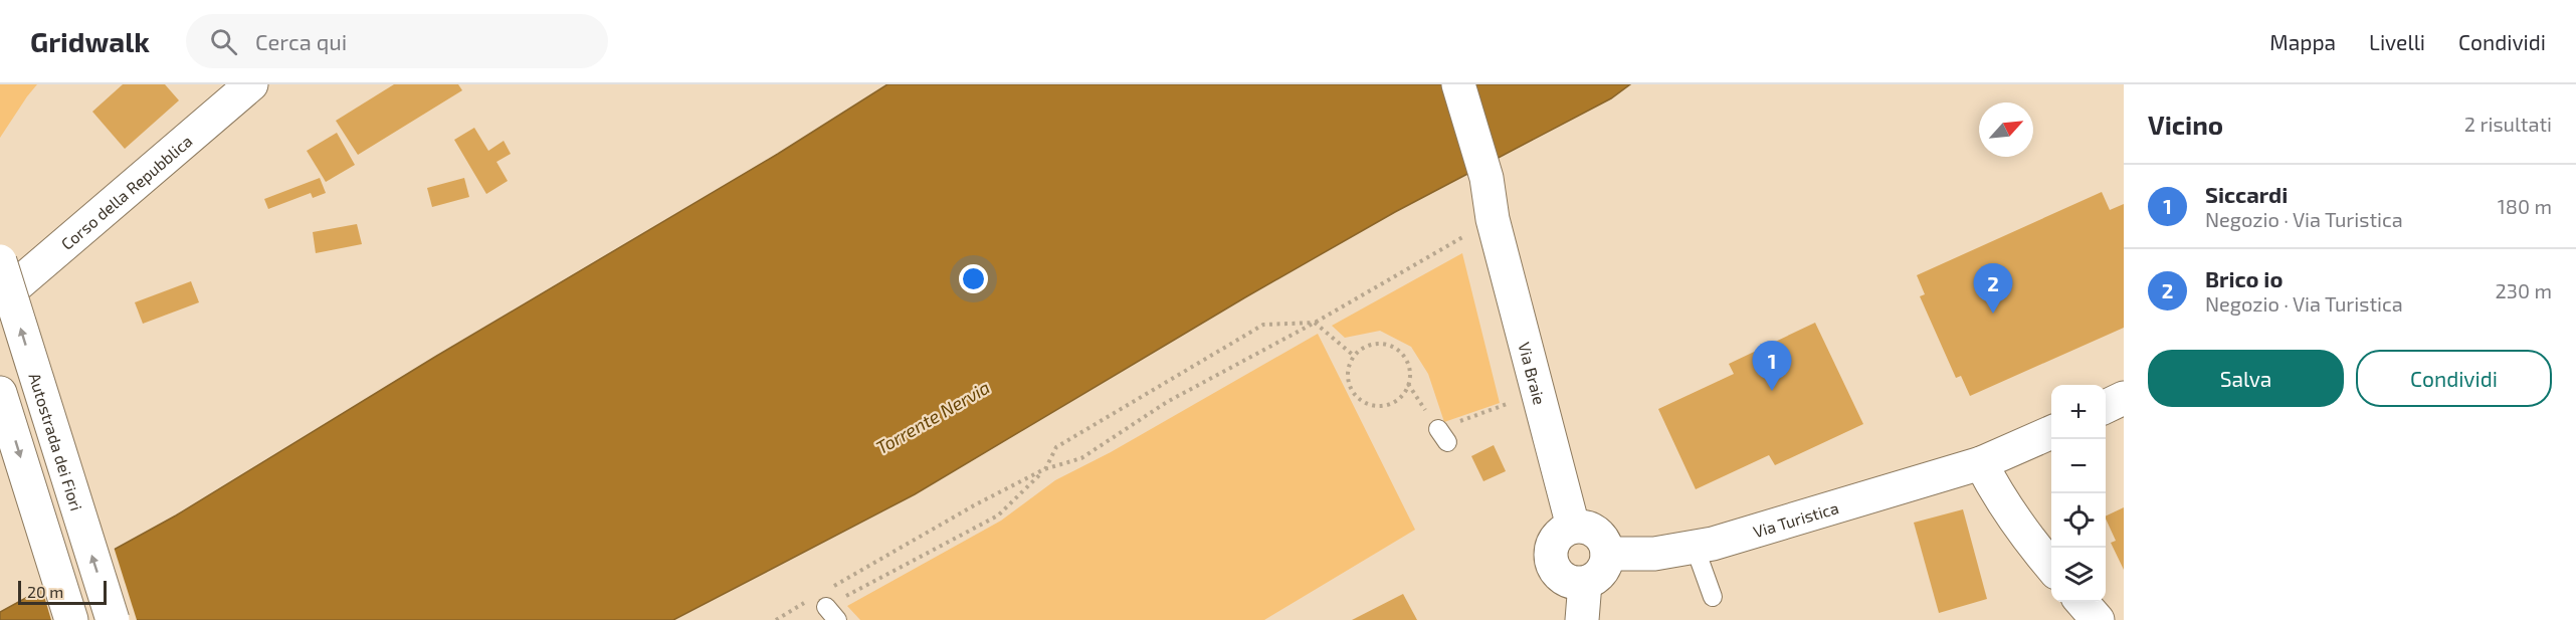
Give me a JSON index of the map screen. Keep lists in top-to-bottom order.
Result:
{
  "streets": {
    "main road": [
      "Corso della Repubblica",
      "Via Braie",
      "Autostrada dei Fiori",
      "Via Turistica"
    ]
  },
  "crossings": [
    ["Via Braie", "Via Turistica"]
  ],
  "water": ["Torrente Nervia"],
  "scale_bar": "20 m",
  "north": "top right",
  "page": {
    "header": "Gridwalk",
    "search": "Cerca qui",
    "nav": ["Mappa", "Livelli", "Condividi"],
    "heading": ["Vicino", "2 risultati"],
    "list": [
      {
        "mark": "1",
        "name": "Siccardi",
        "note": "Negozio · Via Turistica",
        "value": "180 m"
      },
      {
        "mark": "2",
        "name": "Brico io",
        "note": "Negozio · Via Turistica",
        "value": "230 m"
      }
    ],
    "pins": ["2", "1"],
    "buttons": ["Salva", "Condividi"],
    "map_buttons": ["+", "−"],
    "scale": "20 m"
  }
}
